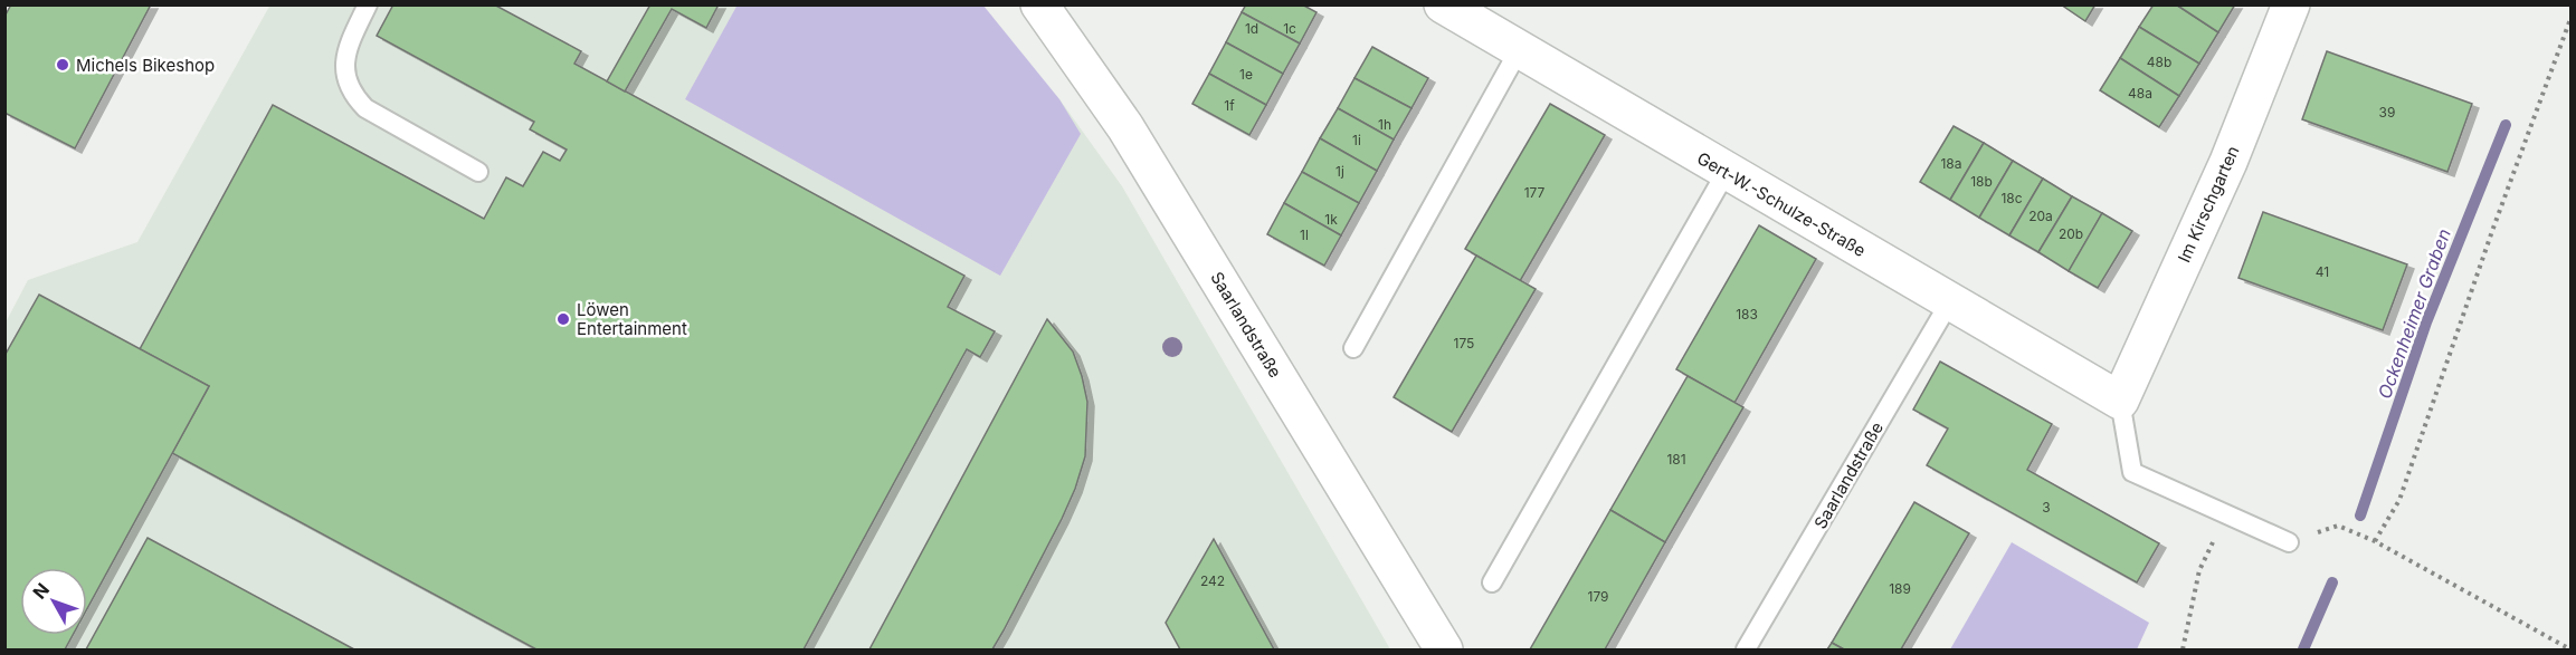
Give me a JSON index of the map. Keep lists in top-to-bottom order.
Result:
{
  "streets": {
    "street": ["Gert-W.-Schulze-Straße", "Im Kirschgarten", "Saarlandstraße"]
  },
  "crossings": [
    ["Gert-W.-Schulze-Straße", "Im Kirschgarten"],
    ["Gert-W.-Schulze-Straße", "Saarlandstraße"]
  ],
  "water": ["Ockenheimer Graben"],
  "places": ["Michels Bikeshop", "Löwen Entertainment"],
  "house_numbers": [
    "1d",
    "1c",
    "48b",
    "1e",
    "48a",
    "1f",
    "39",
    "1h",
    "1i",
    "18a",
    "1j",
    "18b",
    "177",
    "18c",
    "20a",
    "1k",
    "20b",
    "1l",
    "41",
    "183",
    "175",
    "181",
    "3",
    "242",
    "189",
    "179"
  ],
  "north": "top left"
}
